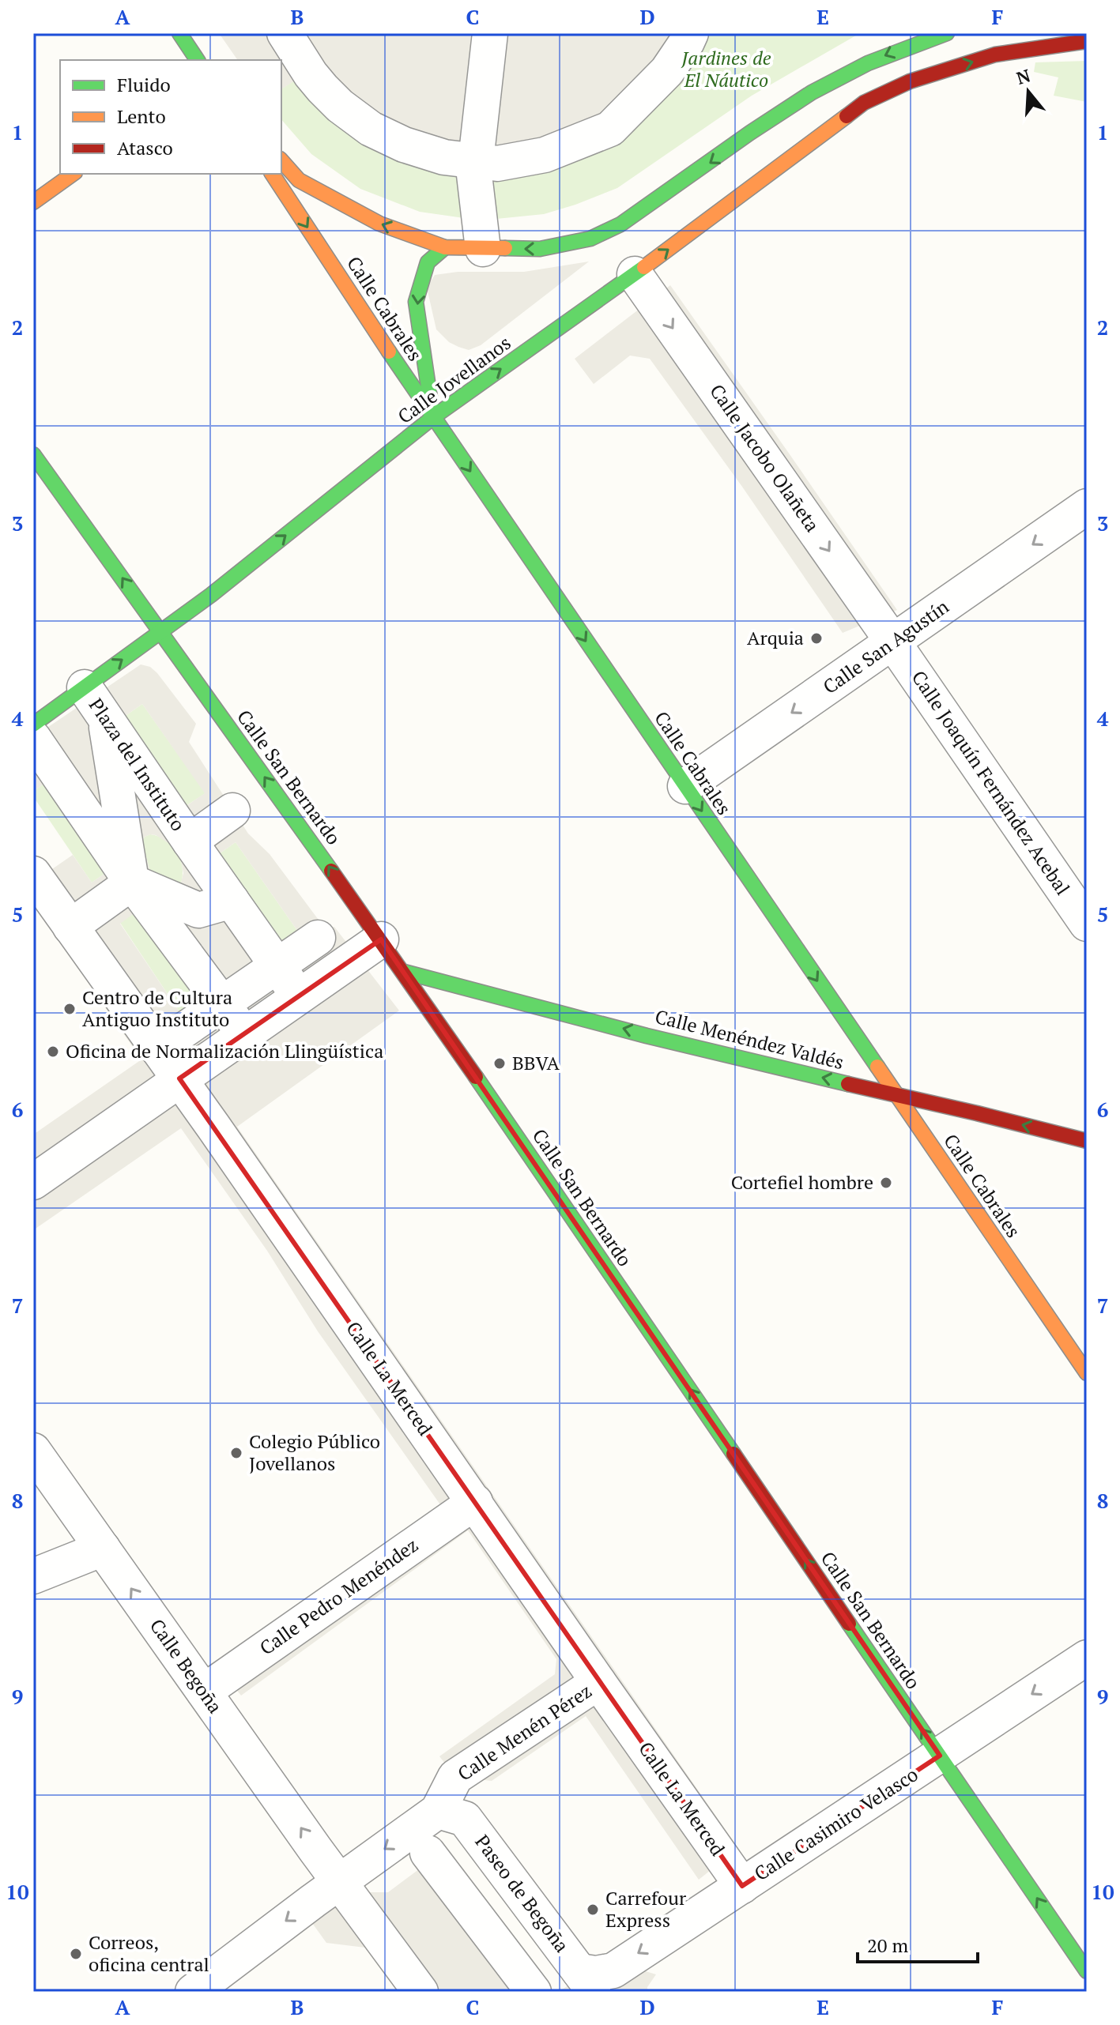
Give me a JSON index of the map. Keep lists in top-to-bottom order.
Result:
{
  "streets": {
    "street": [
      "Calle Cabrales",
      "Calle Jovellanos",
      "Calle Jacobo Olañeta",
      "Calle San Agustín",
      "Plaza del Instituto",
      "Calle San Bernardo",
      "Calle Joaquín Fernández Acebal",
      "Calle Menéndez Valdés",
      "Calle La Merced",
      "Calle Pedro Menéndez",
      "Calle Begoña",
      "Calle Menén Pérez",
      "Calle Casimiro Velasco",
      "Paseo de Begoña"
    ]
  },
  "crossings": [
    ["Calle Cabrales", "Calle Jovellanos"],
    ["Calle Cabrales", "Calle San Agustín"],
    ["Calle Cabrales", "Calle Menéndez Valdés"],
    ["Calle Jovellanos", "Calle Jacobo Olañeta"],
    ["Calle Jovellanos", "Plaza del Instituto"],
    ["Calle Jovellanos", "Calle San Bernardo"],
    ["Calle Jacobo Olañeta", "Calle San Agustín"],
    ["Calle Jacobo Olañeta", "Calle Joaquín Fernández Acebal"],
    ["Calle San Agustín", "Calle Joaquín Fernández Acebal"],
    ["Calle San Bernardo", "Calle Menéndez Valdés"],
    ["Calle San Bernardo", "Calle Casimiro Velasco"],
    ["Calle La Merced", "Calle Pedro Menéndez"],
    ["Calle La Merced", "Calle Menén Pérez"],
    ["Calle La Merced", "Calle Casimiro Velasco"],
    ["Calle Pedro Menéndez", "Calle Begoña"],
    ["Calle Begoña", "Calle Menén Pérez"],
    ["Calle Menén Pérez", "Paseo de Begoña"],
    ["Calle Casimiro Velasco", "Paseo de Begoña"]
  ],
  "one_way": [
    "Calle Cabrales",
    "Calle Jacobo Olañeta",
    "Calle San Agustín",
    "Calle San Bernardo",
    "Calle Menéndez Valdés",
    "Calle Begoña",
    "Calle Menén Pérez",
    "Calle Casimiro Velasco"
  ],
  "parks": ["Jardines de El Náutico"],
  "places": [
    "Arquia",
    "Centro de Cultura Antiguo Instituto",
    "Oficina de Normalización Llingüística",
    "BBVA",
    "Cortefiel hombre",
    "Colegio Público Jovellanos",
    "Carrefour Express",
    "Correos, oficina central"
  ],
  "legend": ["Fluido", "Lento", "Atasco"],
  "scale_bar": "20 m",
  "north": "top",
  "grid": {
    "columns": [
      "A",
      "B",
      "C",
      "D",
      "E",
      "F"
    ],
    "rows": [
      "1",
      "2",
      "3",
      "4",
      "5",
      "6",
      "7",
      "8",
      "9",
      "10"
    ]
  }
}
